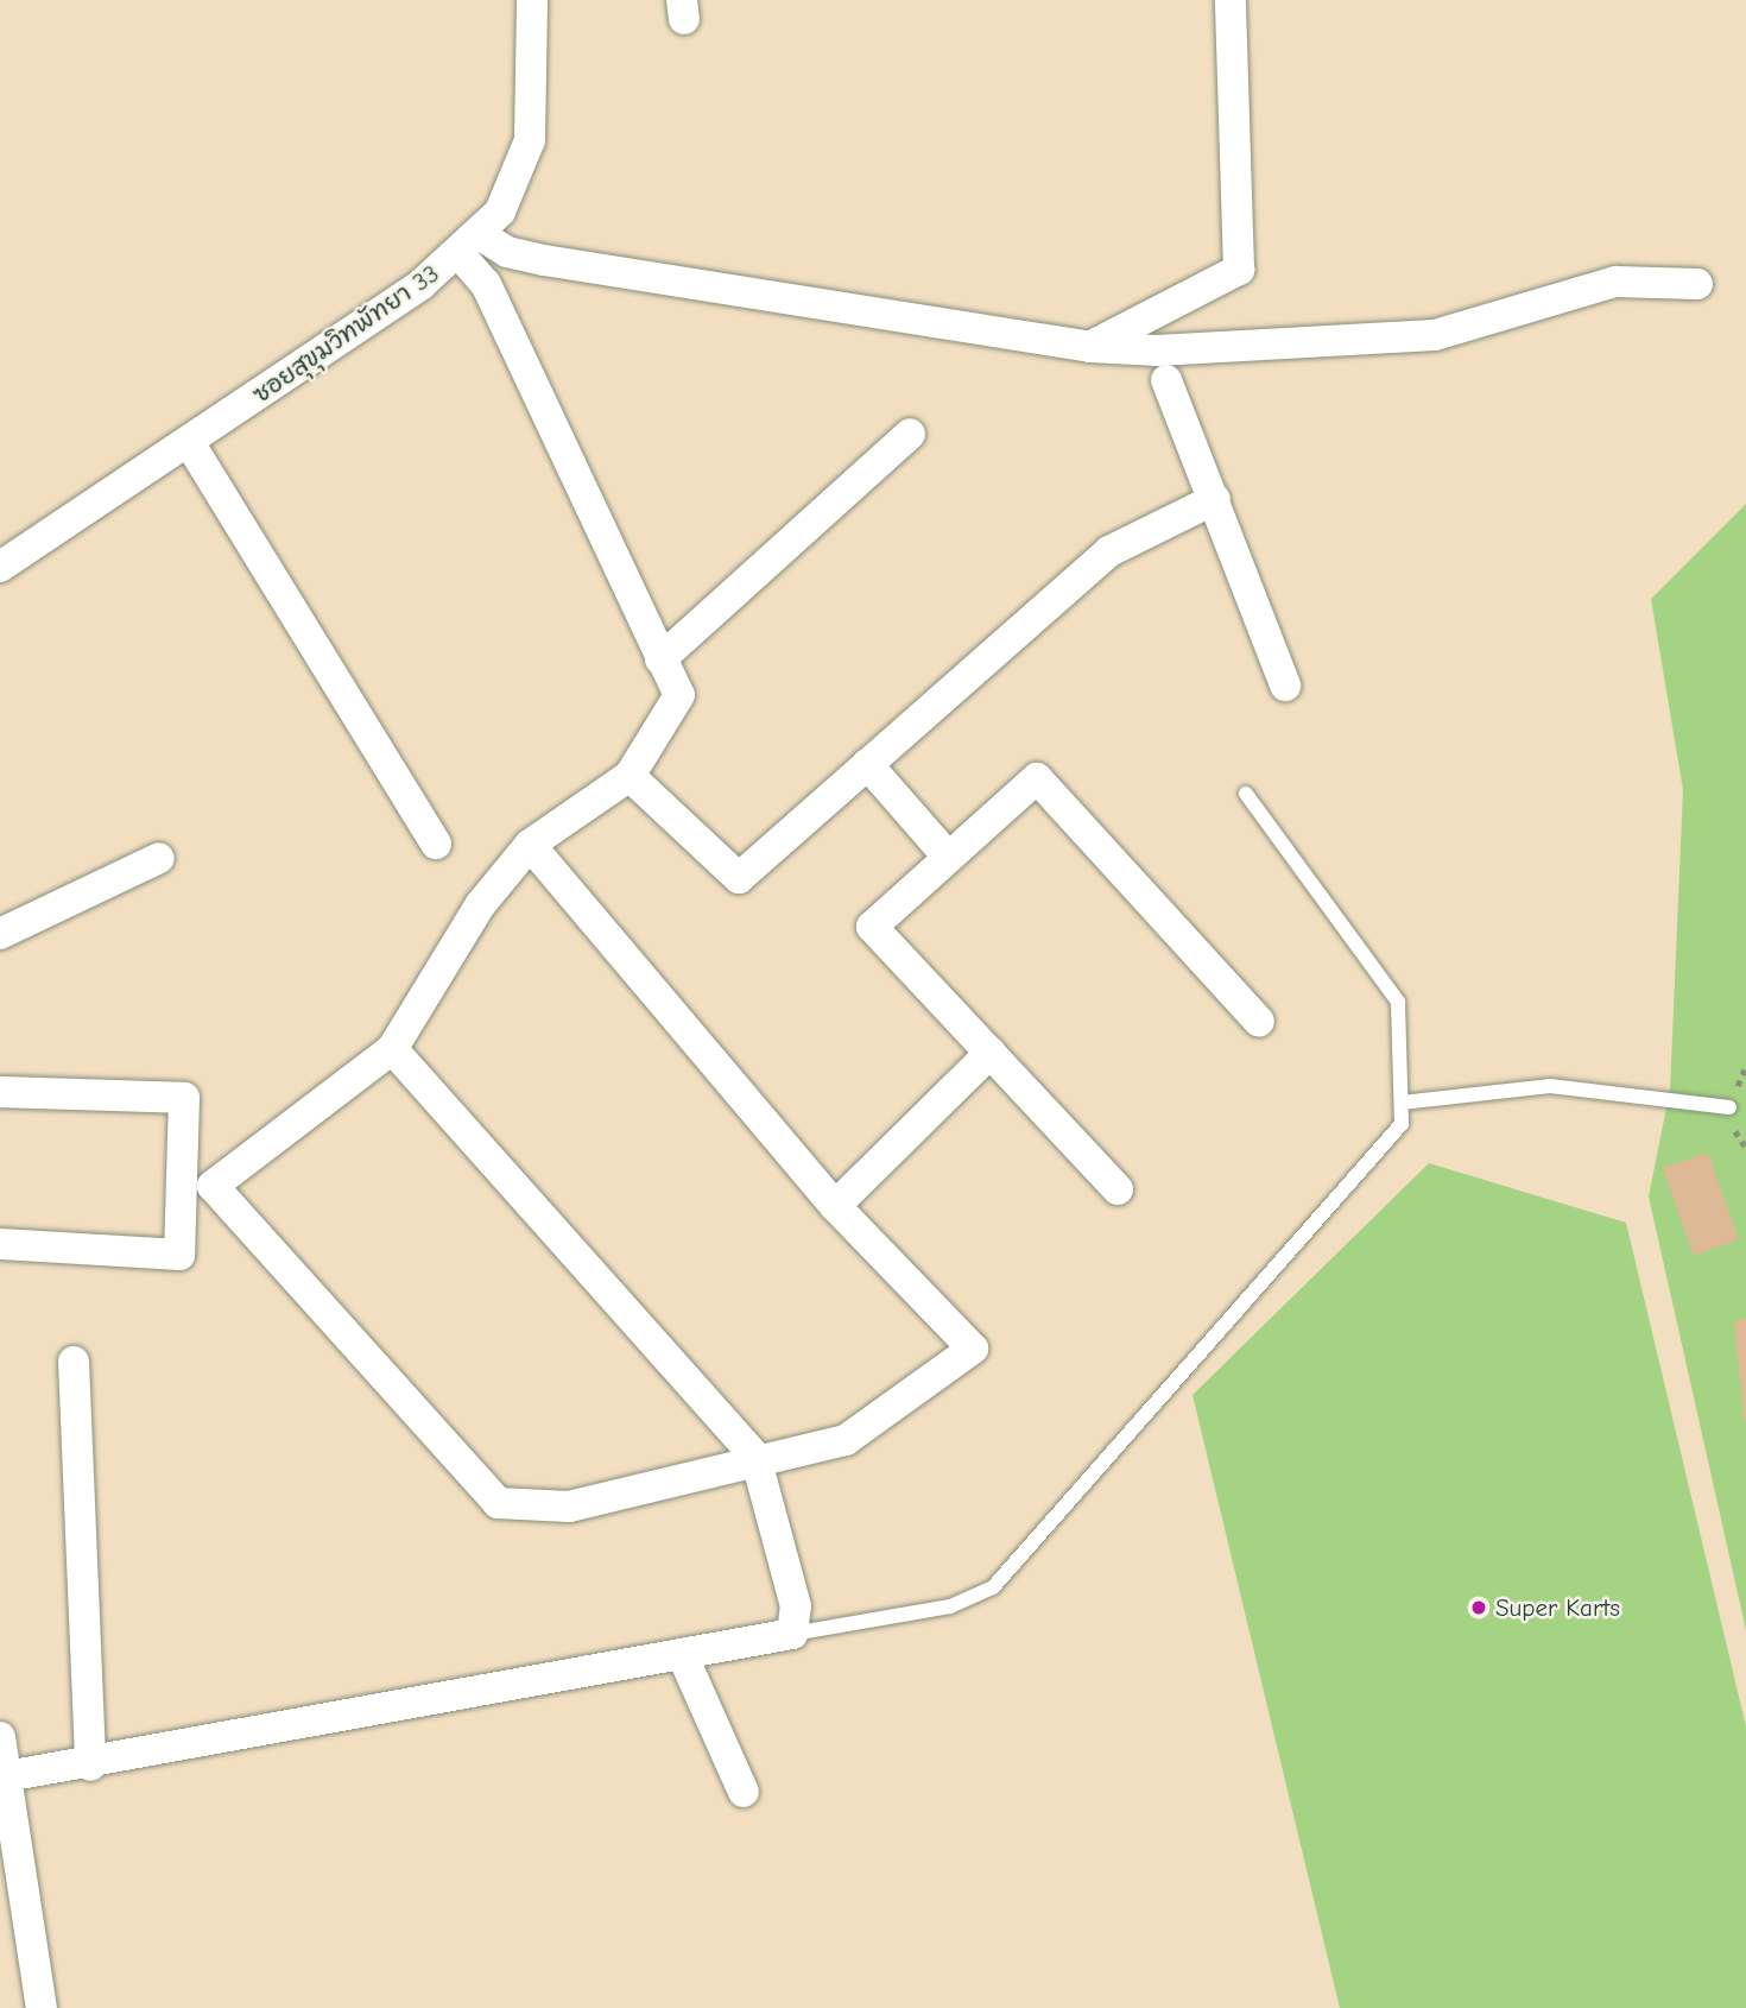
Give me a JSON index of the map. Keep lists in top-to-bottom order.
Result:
{
  "streets": {
    "street": ["ซอยสุขุมวิทพัทยา 33"]
  },
  "places": ["Super Karts"]
}
